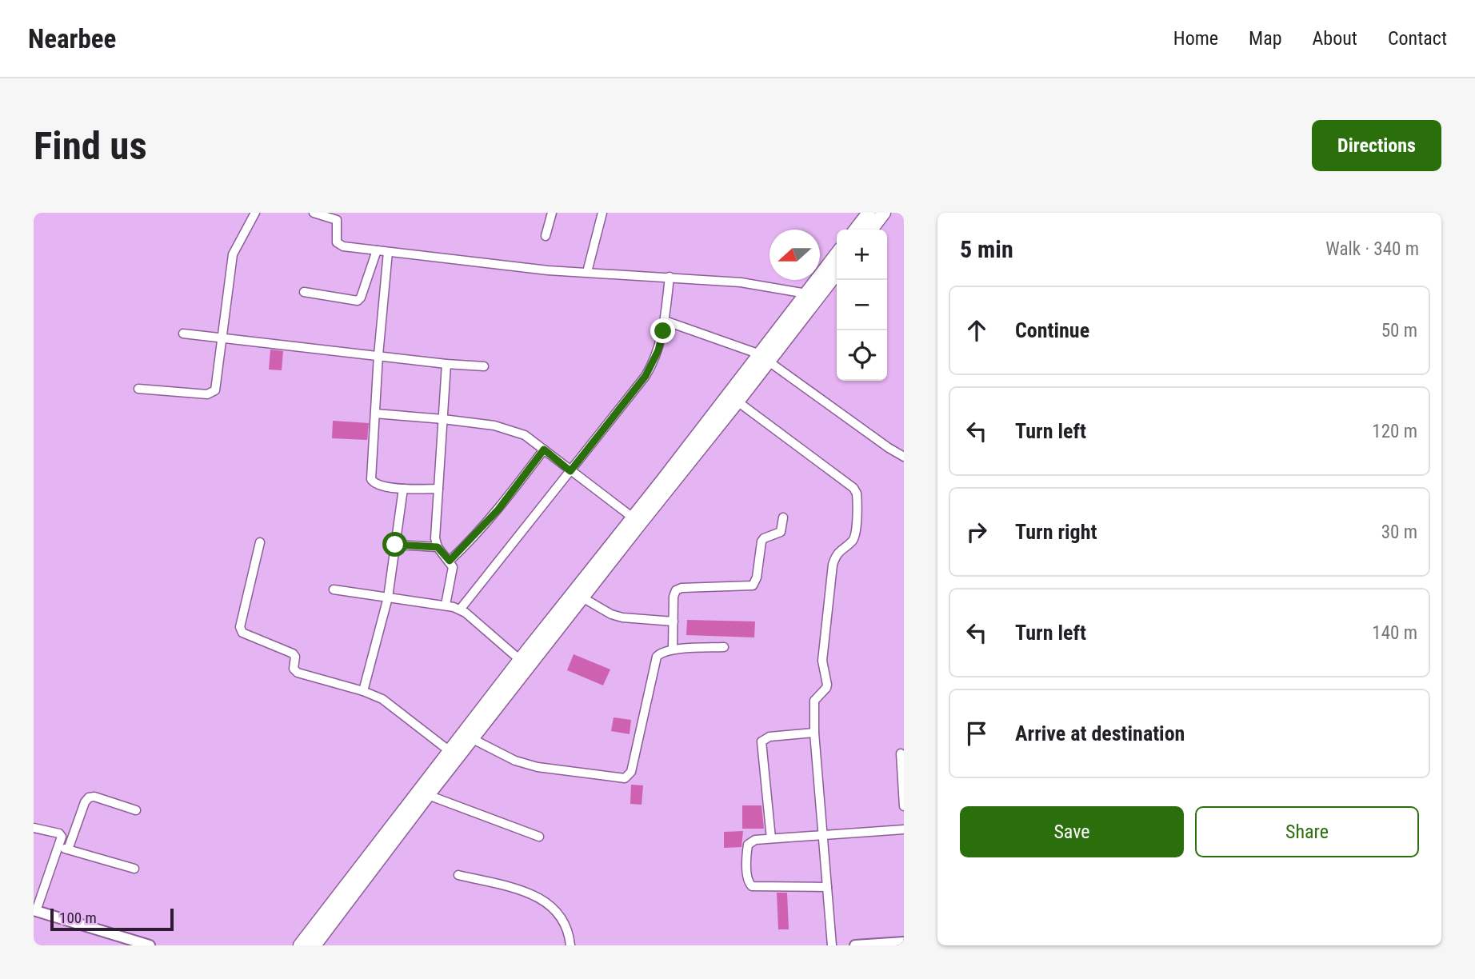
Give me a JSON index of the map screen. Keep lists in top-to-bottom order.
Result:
{
  "scale_bar": "100 m",
  "north": "left",
  "page": {
    "header": "Nearbee",
    "nav": [
      "Home",
      "Map",
      "About",
      "Contact"
    ],
    "buttons": [
      "Directions",
      ["Save", "Share"]
    ],
    "title": "Find us",
    "heading": ["5 min", "Walk · 340 m"],
    "map_buttons": ["+", "−"],
    "list": [
      ["Continue", "50 m"],
      ["Turn left", "120 m"],
      ["Turn right", "30 m"],
      ["Turn left", "140 m"],
      "Arrive at destination"
    ],
    "scale": "100 m"
  }
}
